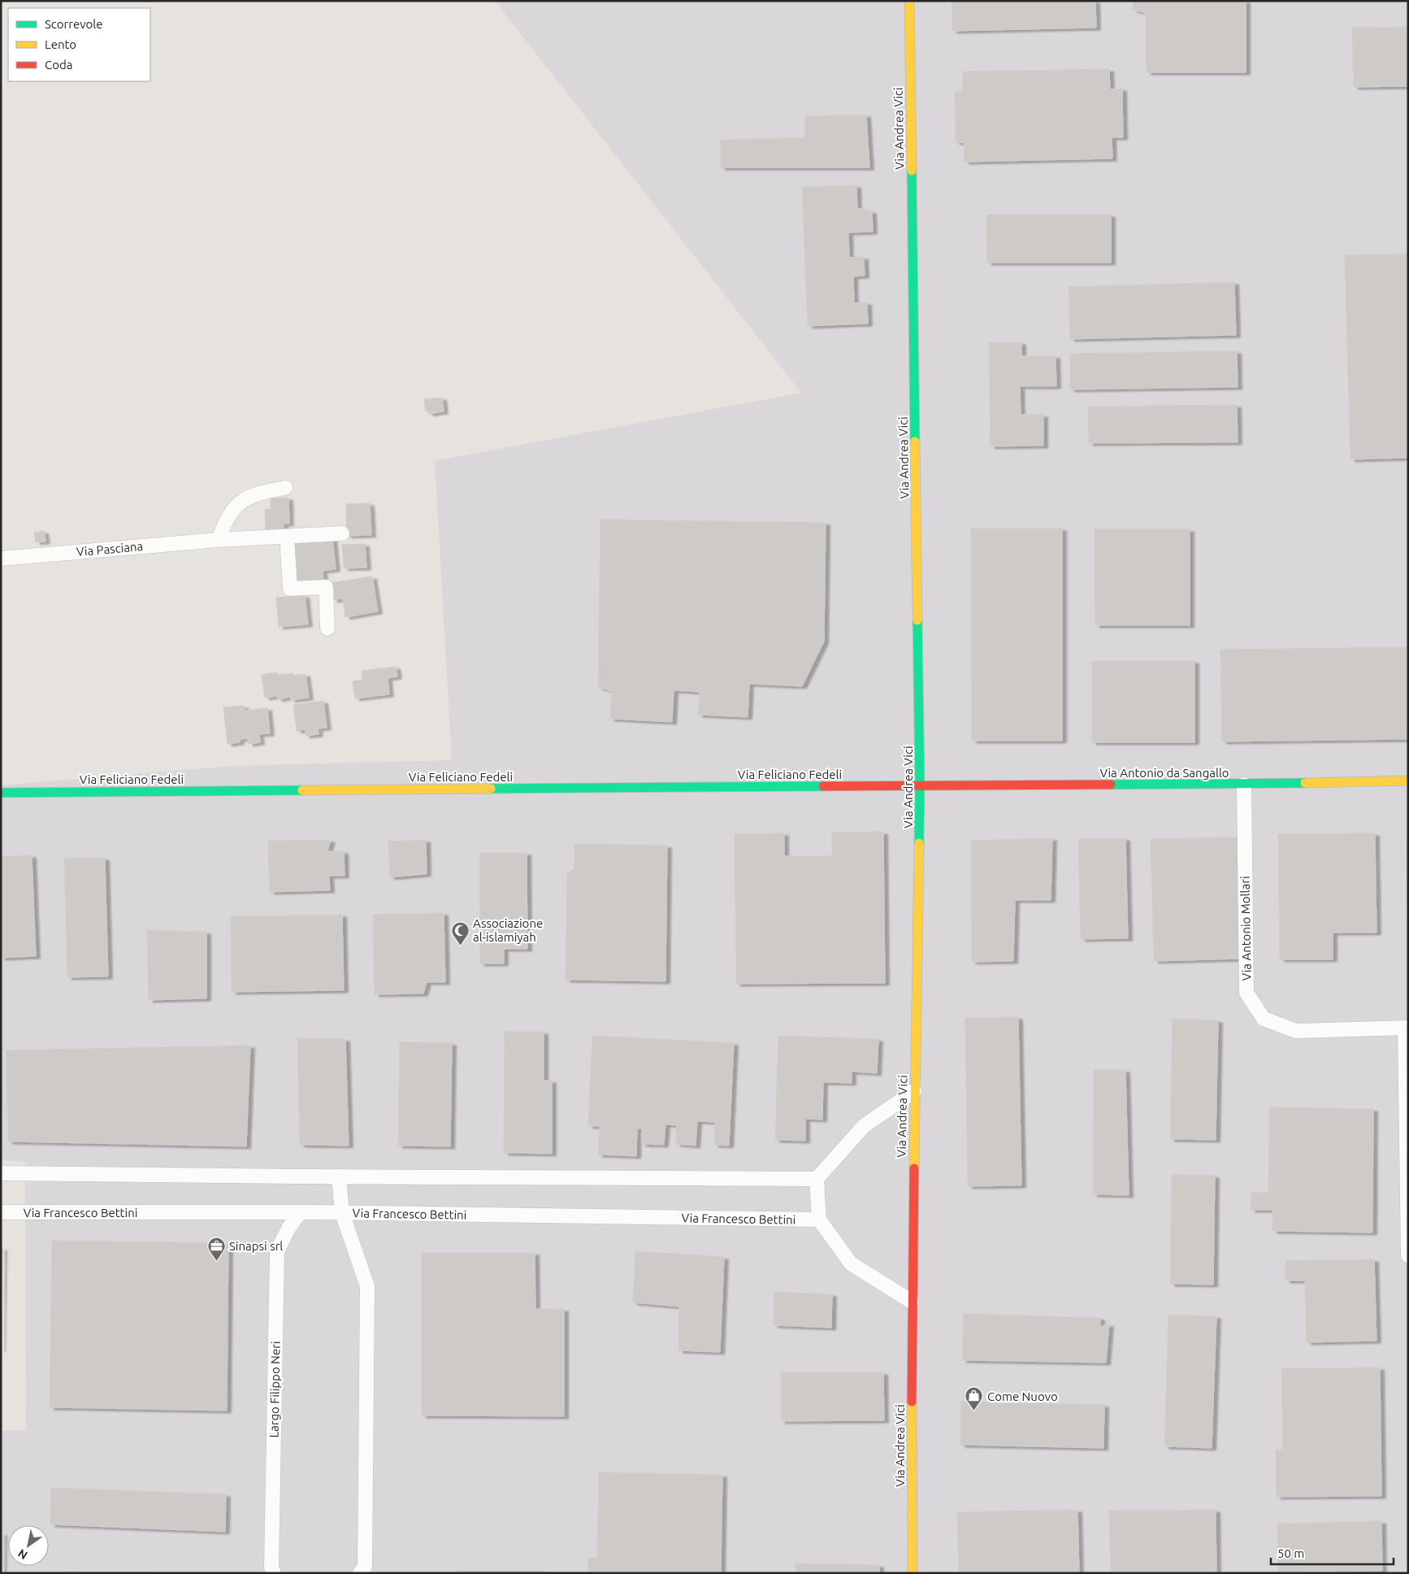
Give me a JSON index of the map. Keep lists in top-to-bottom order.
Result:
{
  "streets": {
    "street": [
      "Via Andrea Vici",
      "Via Pasciana",
      "Via Antonio da Sangallo",
      "Via Feliciano Fedeli",
      "Via Antonio Mollari",
      "Via Francesco Bettini",
      "Largo Filippo Neri"
    ]
  },
  "crossings": [
    ["Via Andrea Vici", "Via Antonio da Sangallo"],
    ["Via Andrea Vici", "Via Feliciano Fedeli"],
    ["Via Antonio da Sangallo", "Via Feliciano Fedeli"],
    ["Via Antonio da Sangallo", "Via Antonio Mollari"],
    ["Via Francesco Bettini", "Largo Filippo Neri"]
  ],
  "places": {
    "mosque": ["Associazione al-islamiyah"],
    "office": ["Sinapsi srl"],
    "shop": ["Come Nuovo"]
  },
  "legend": ["Scorrevole", "Lento", "Coda"],
  "scale_bar": "50 m",
  "north": "bottom left"
}
